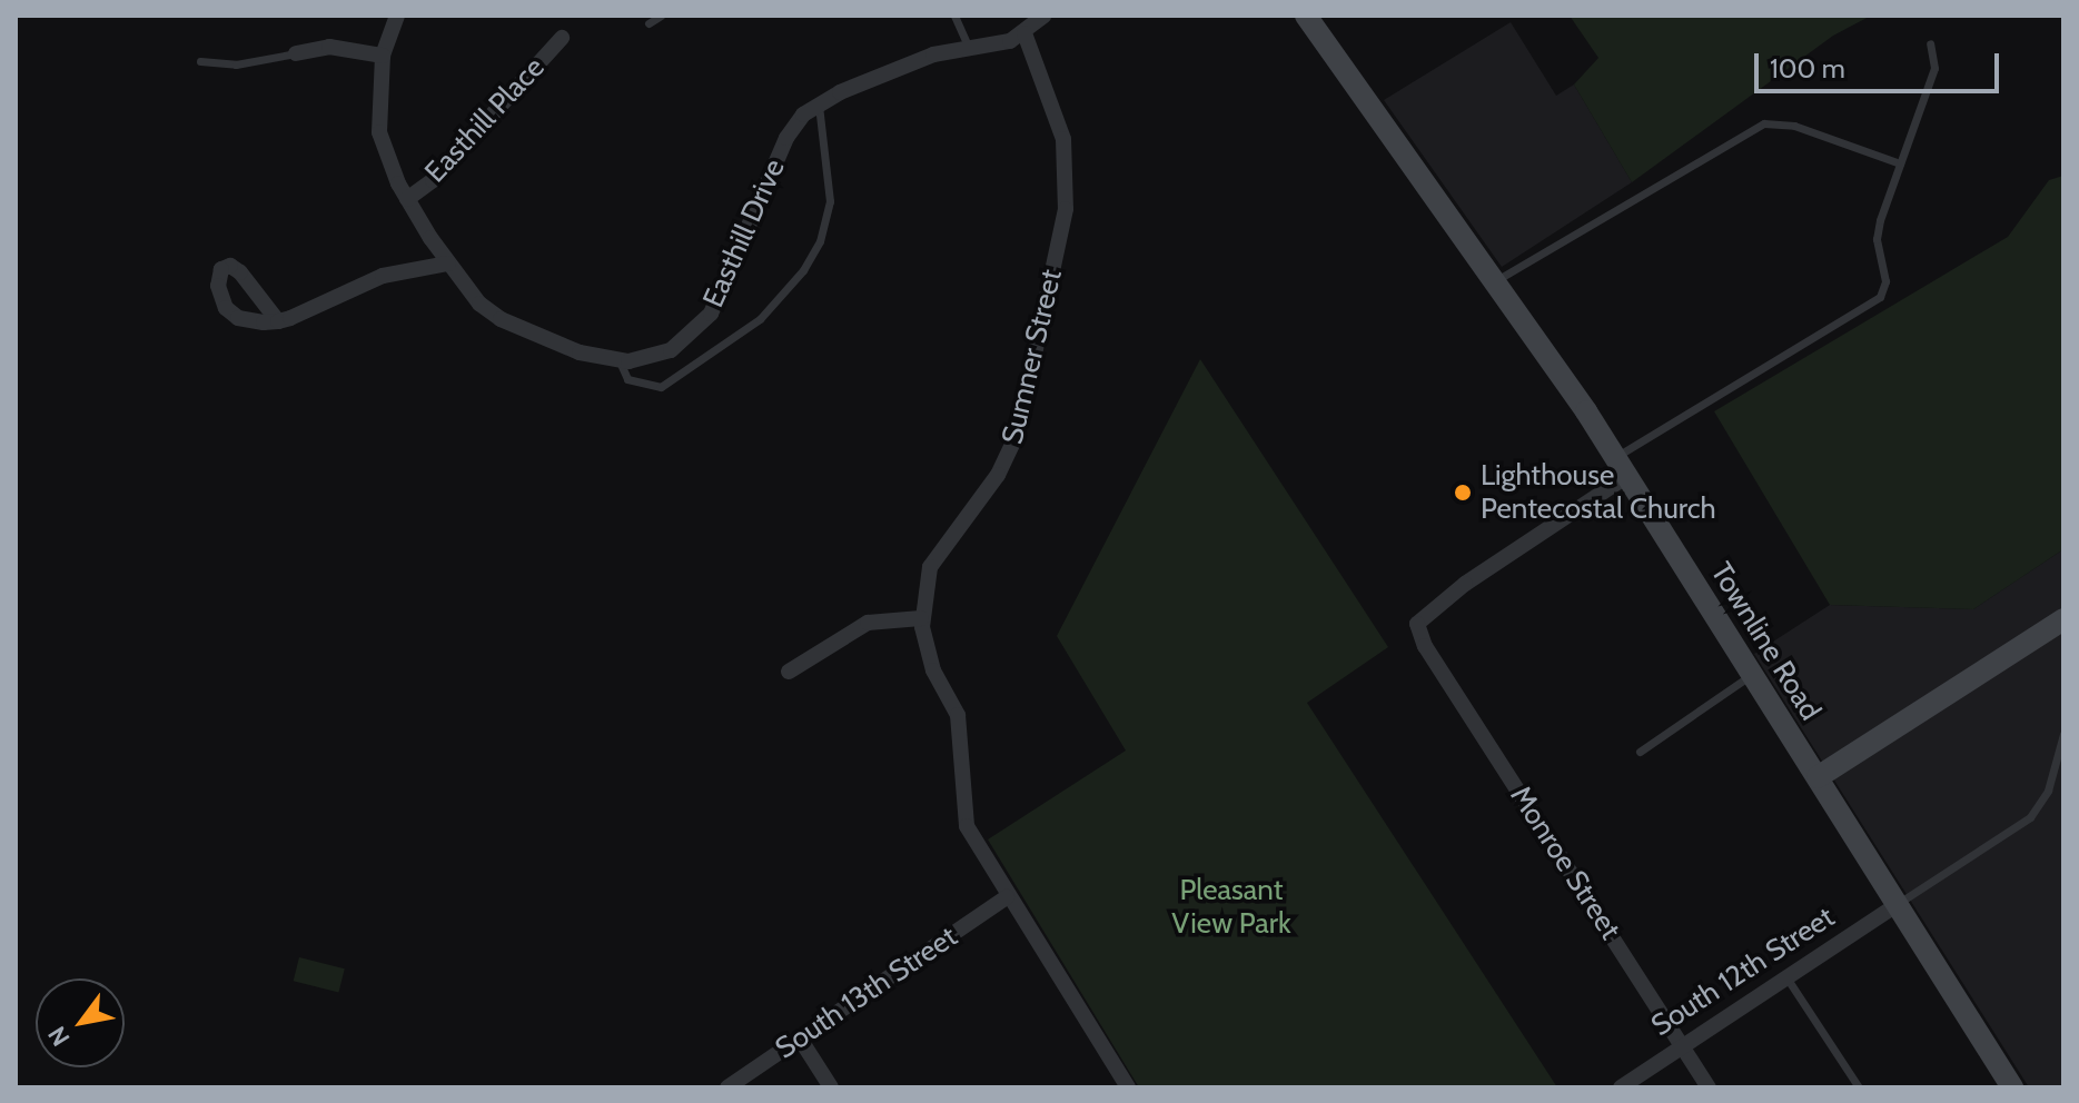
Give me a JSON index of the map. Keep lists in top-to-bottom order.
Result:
{
  "streets": {
    "street": [
      "Easthill Place",
      "Easthill Drive",
      "Sumner Street",
      "Townline Road",
      "Monroe Street",
      "South 12th Street",
      "South 13th Street"
    ]
  },
  "crossings": [
    ["Easthill Drive", "Sumner Street"],
    ["Sumner Street", "South 13th Street"],
    ["Townline Road", "Monroe Street"],
    ["Townline Road", "South 12th Street"],
    ["Monroe Street", "South 12th Street"]
  ],
  "parks": ["Pleasant View Park"],
  "places": ["Lighthouse Pentecostal Church"],
  "scale_bar": "100 m",
  "north": "bottom left"
}
